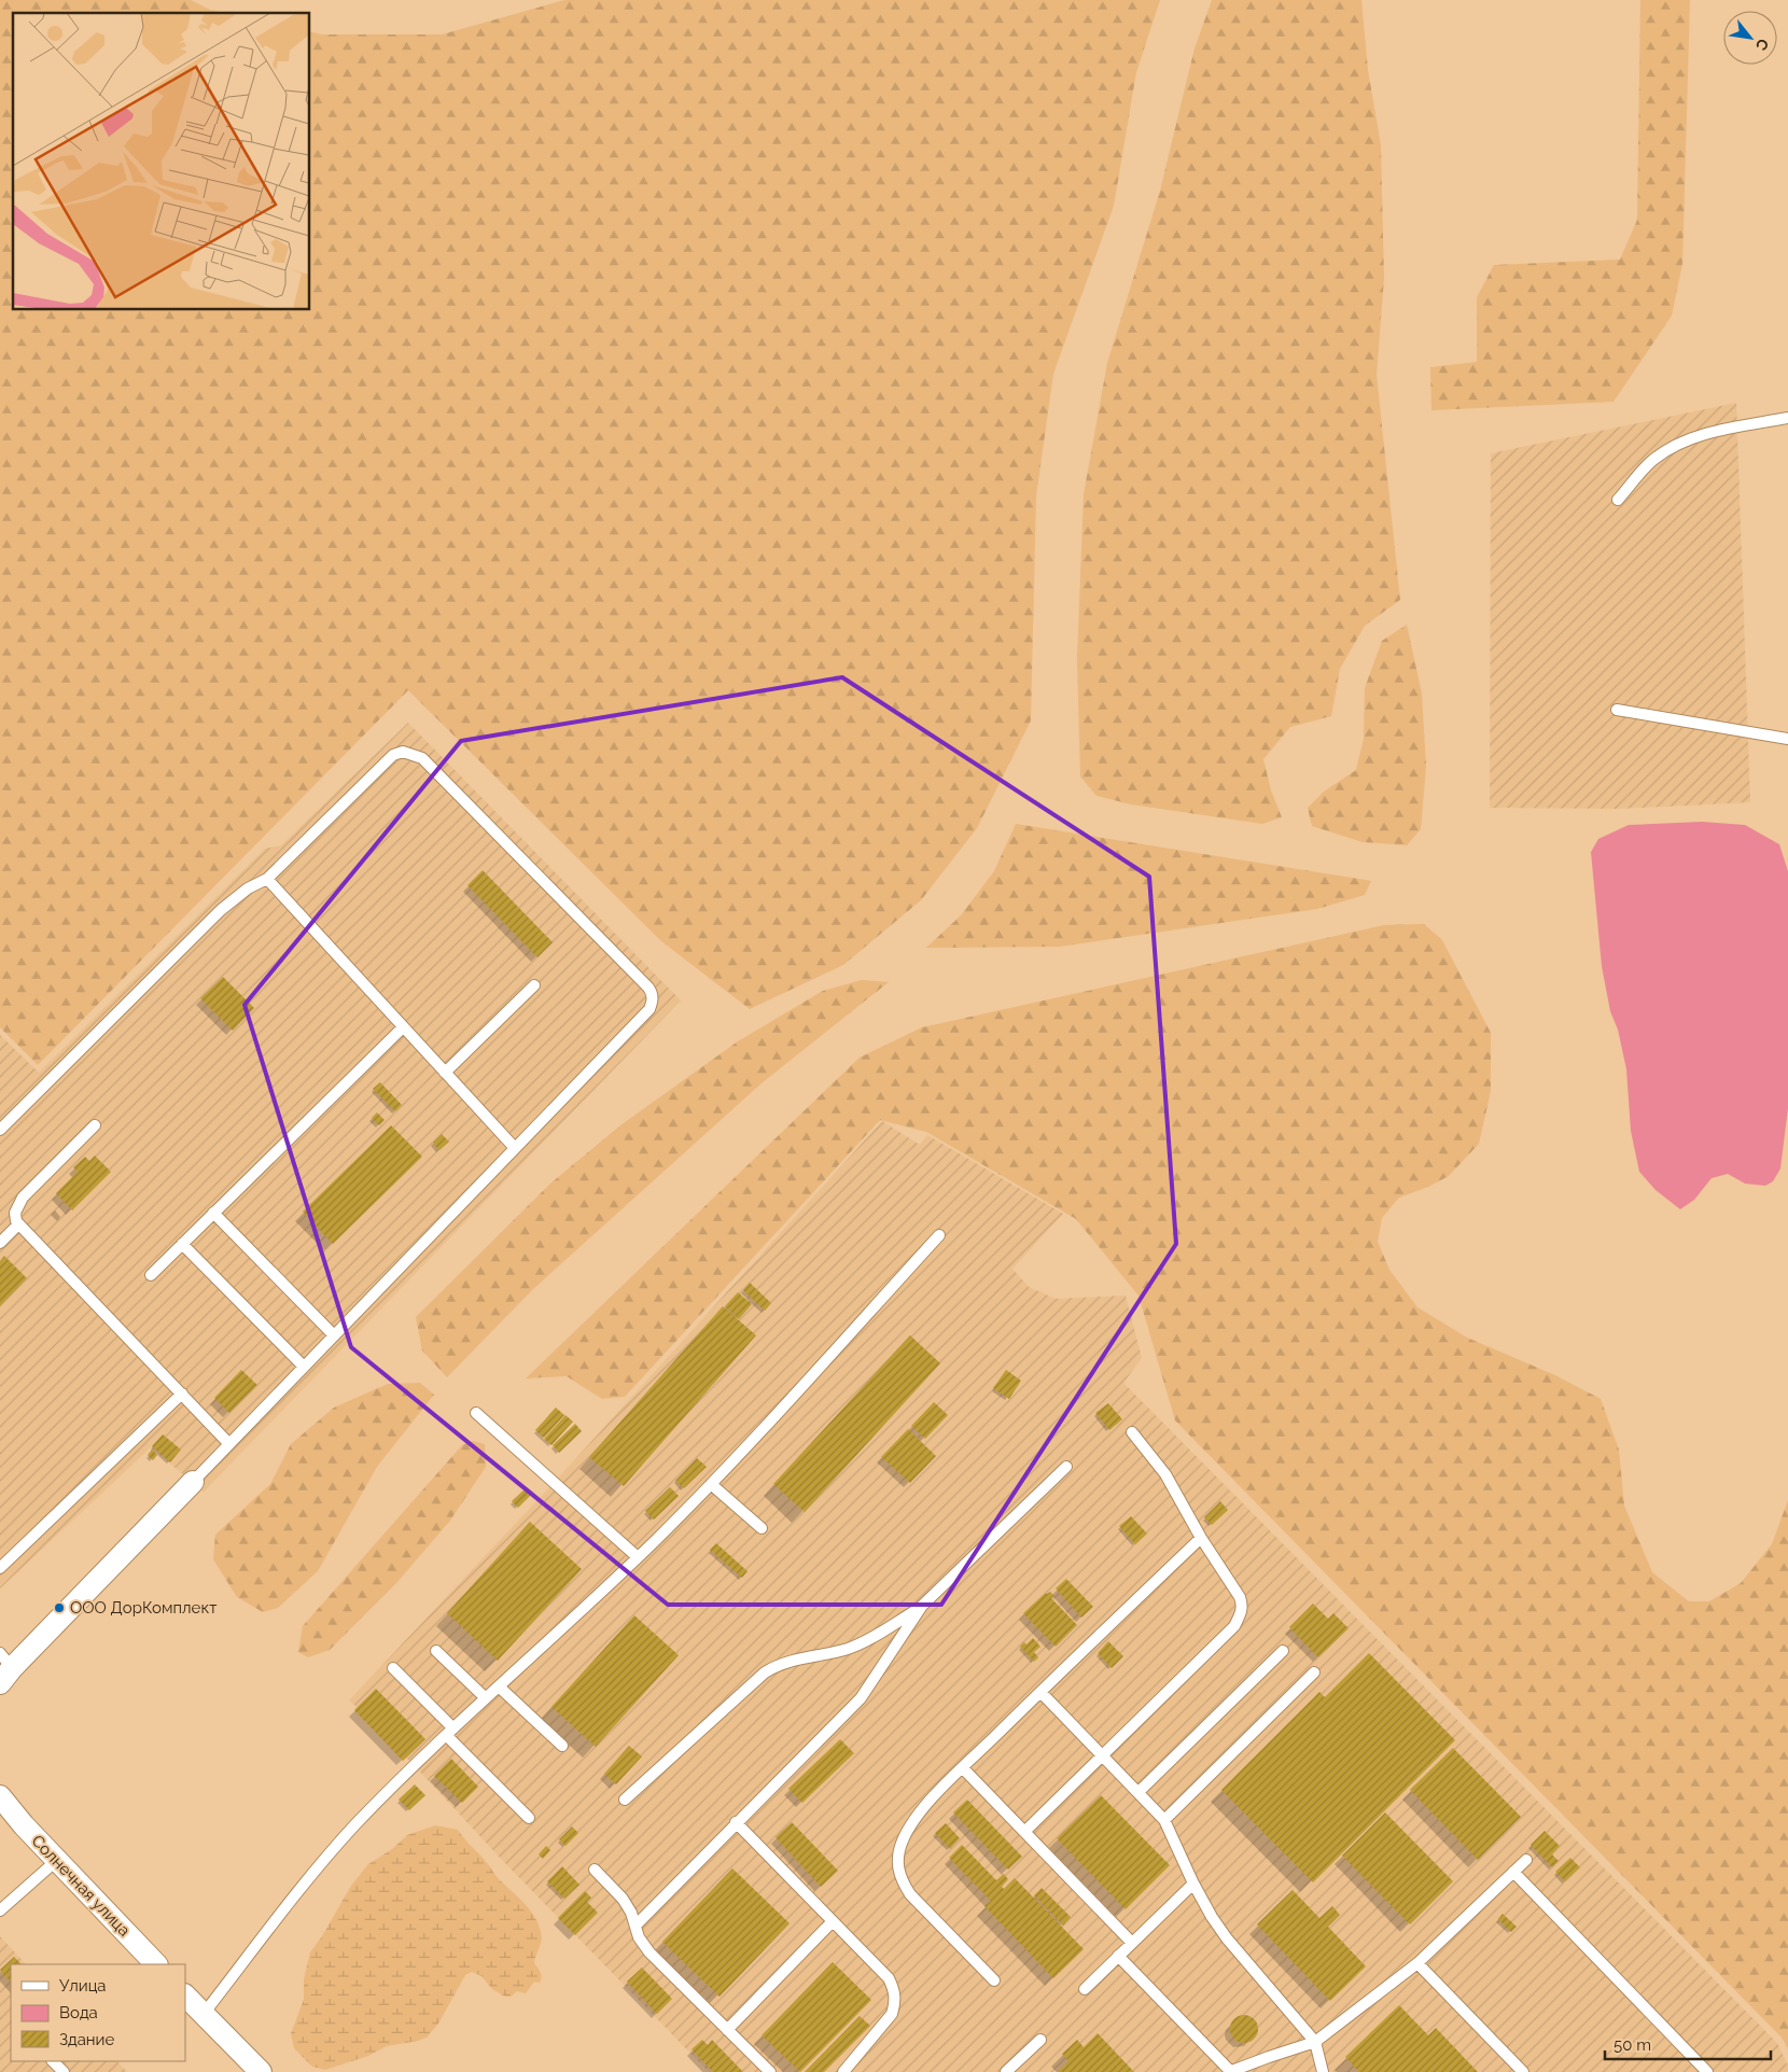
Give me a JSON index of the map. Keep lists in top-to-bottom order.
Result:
{
  "streets": {
    "street": ["Солнечная улица"]
  },
  "places": ["ООО ДорКомплект"],
  "legend": ["Улица", "Вода", "Здание"],
  "scale_bar": "50 m",
  "north": "bottom right"
}
